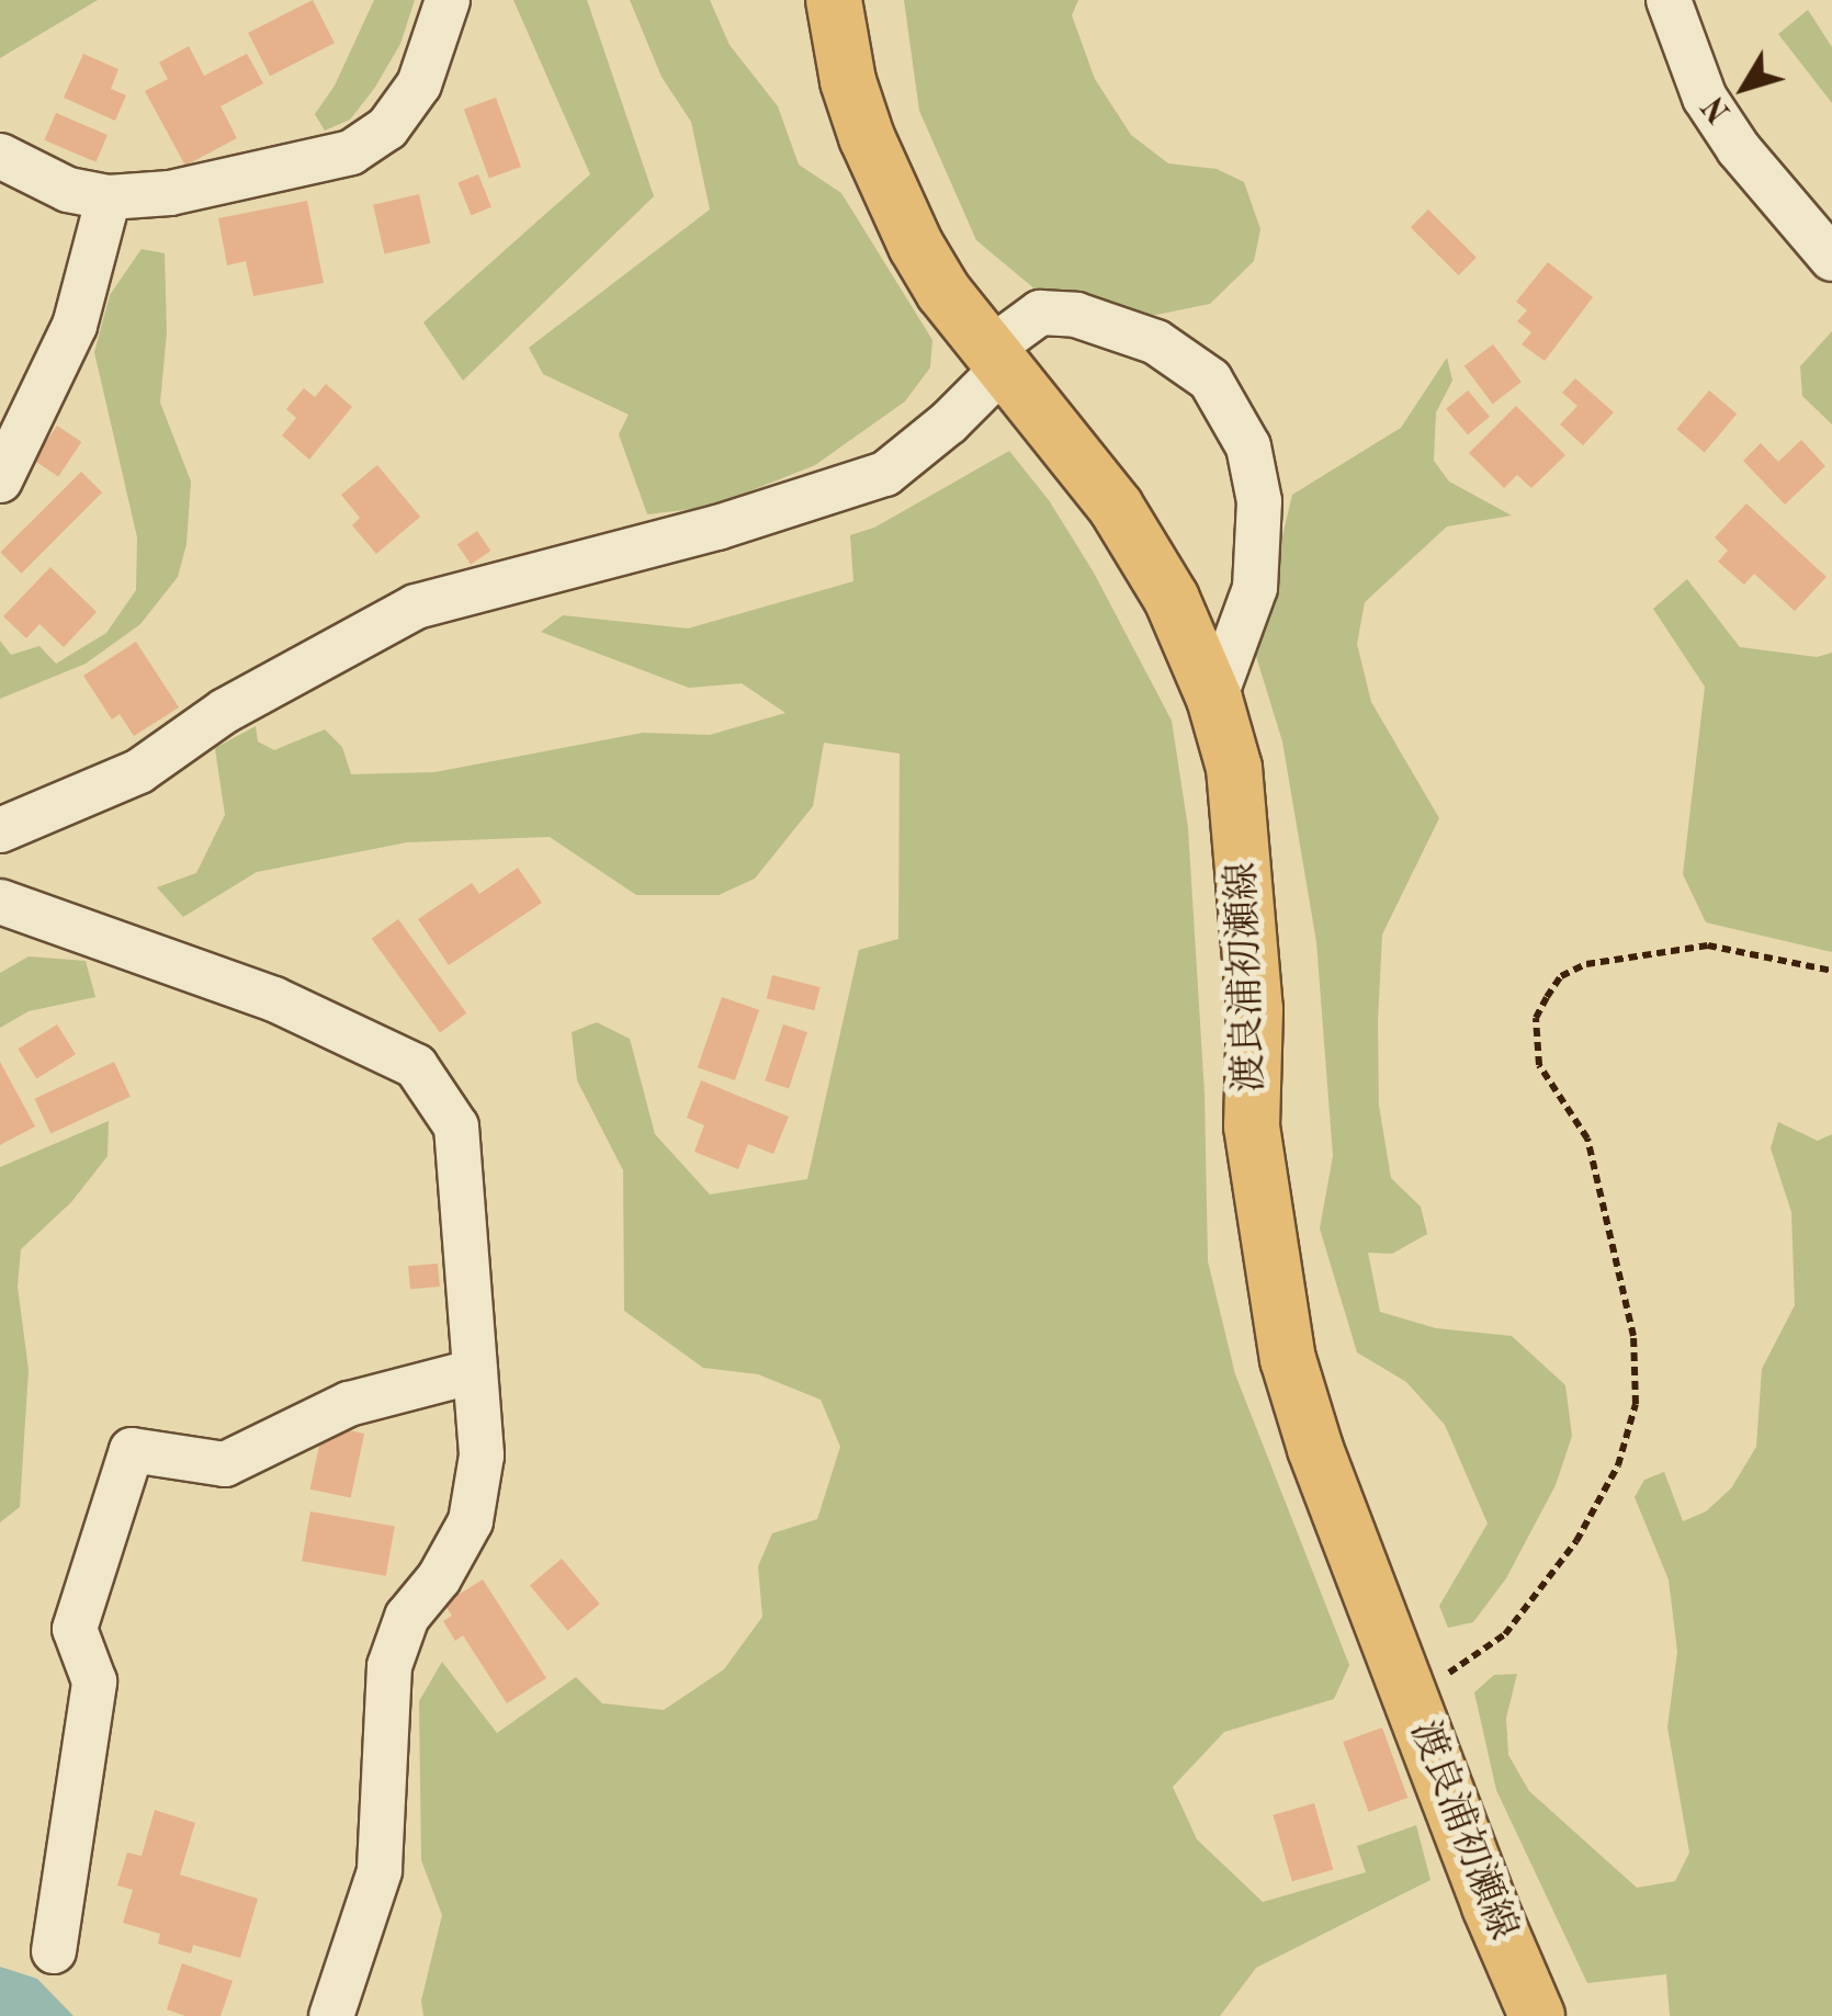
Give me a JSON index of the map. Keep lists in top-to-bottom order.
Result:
{
  "streets": {
    "main road": ["渡良浦初瀬線"]
  },
  "north": "bottom left"
}
